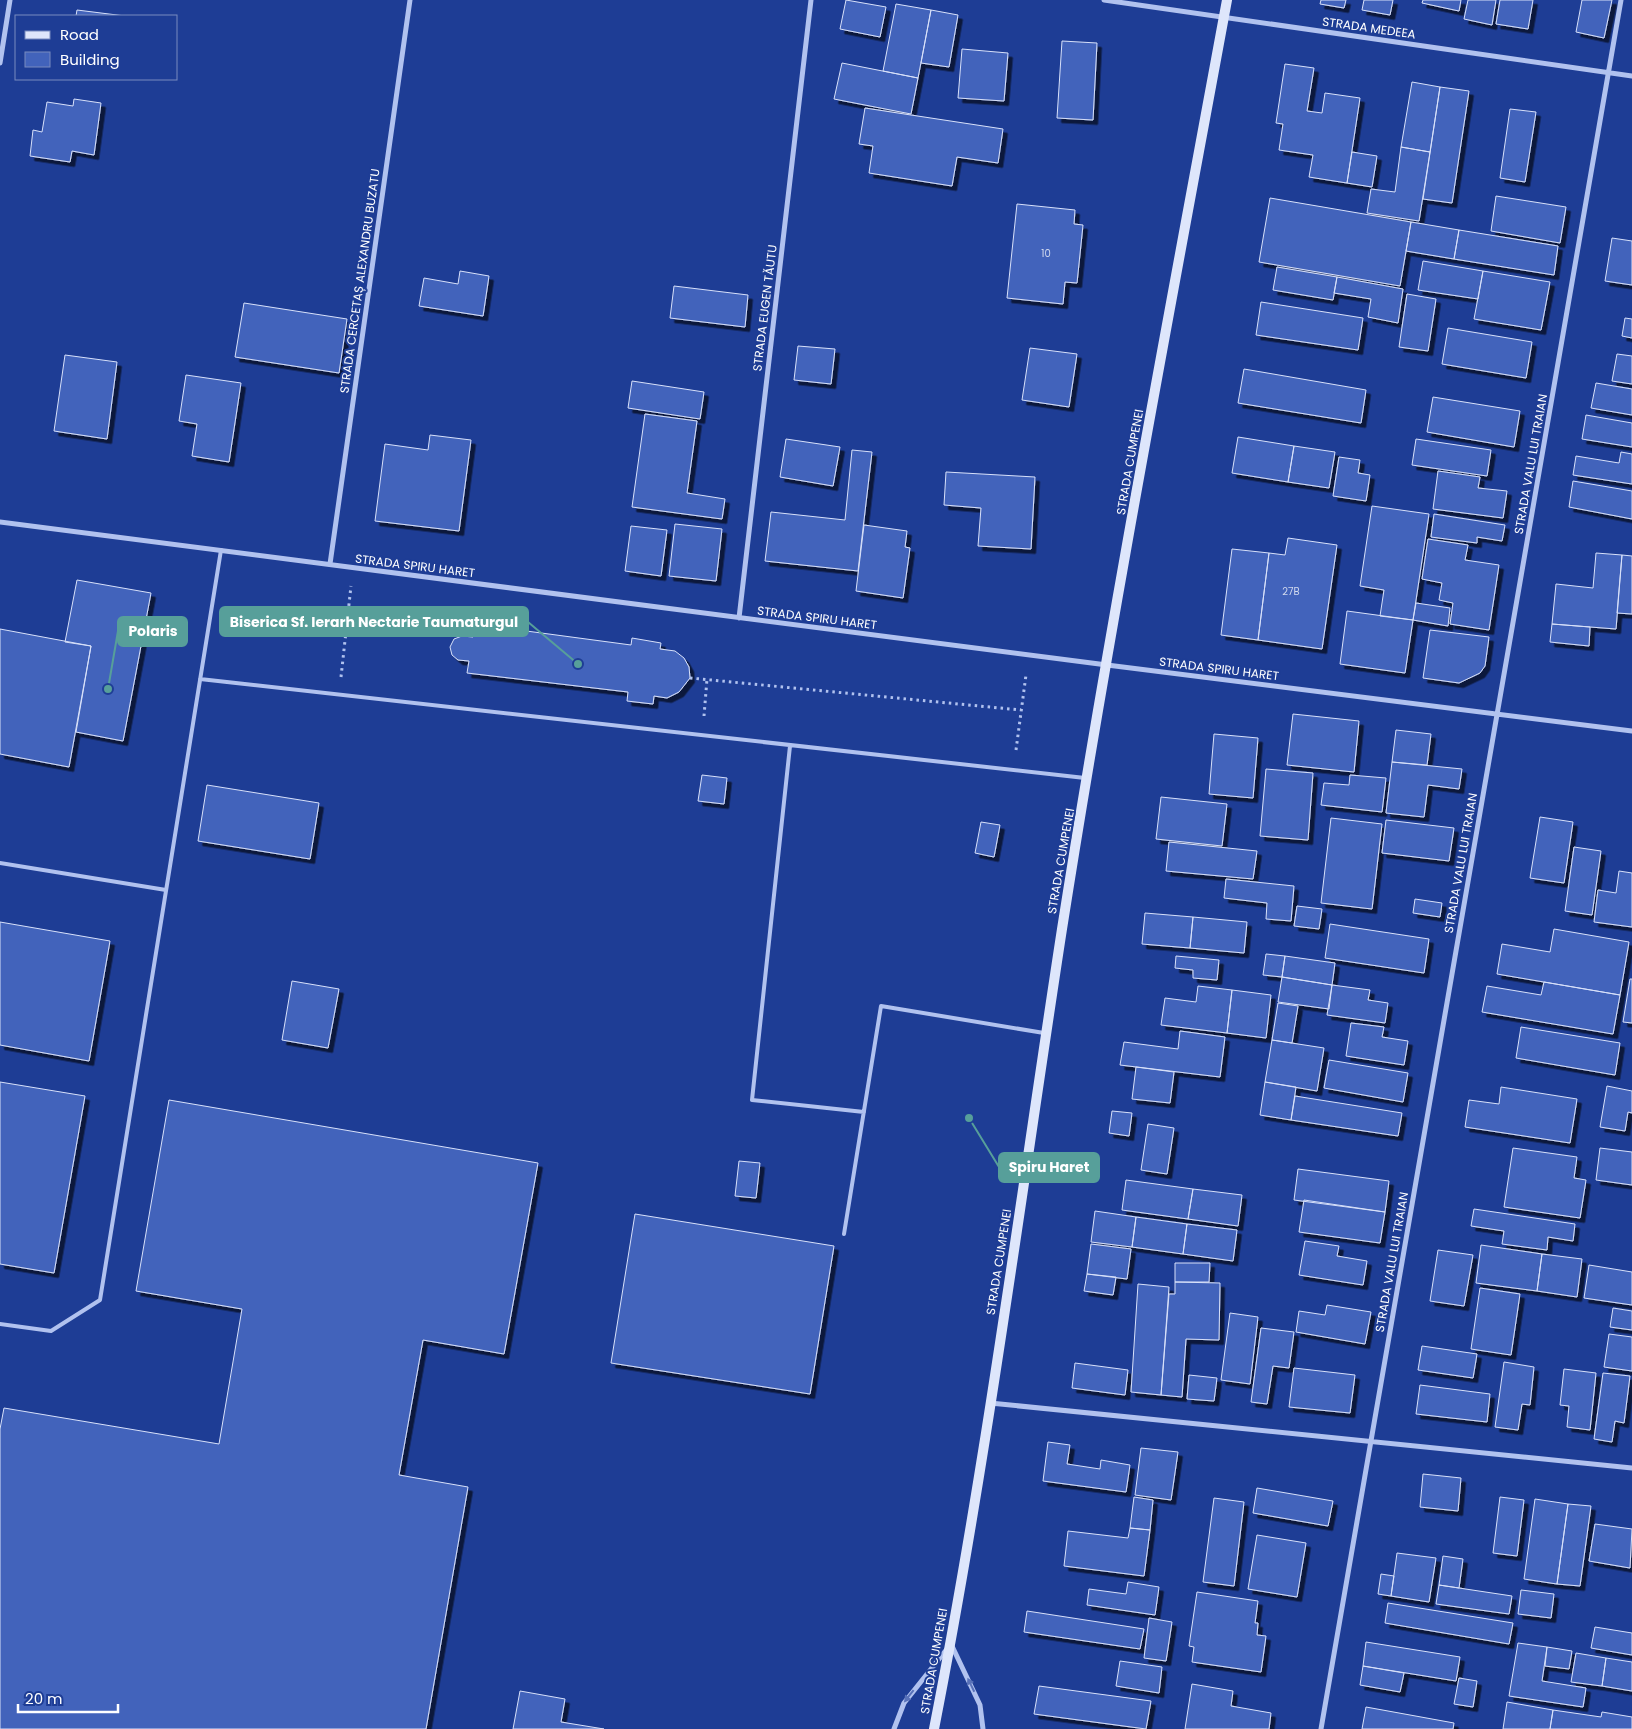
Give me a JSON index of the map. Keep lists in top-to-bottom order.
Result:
{
  "streets": {
    "main road": ["STRADA CUMPENEI"],
    "street": [
      "STRADA MEDEEA",
      "STRADA CERCETAȘ ALEXANDRU BUZATU",
      "STRADA EUGEN TĂUTU",
      "STRADA VALU LUI TRAIAN",
      "STRADA SPIRU HARET"
    ]
  },
  "crossings": [
    ["STRADA MEDEEA", "STRADA CUMPENEI"],
    ["STRADA MEDEEA", "STRADA VALU LUI TRAIAN"],
    ["STRADA CERCETAȘ ALEXANDRU BUZATU", "STRADA SPIRU HARET"],
    ["STRADA EUGEN TĂUTU", "STRADA SPIRU HARET"],
    ["STRADA CUMPENEI", "STRADA SPIRU HARET"],
    ["STRADA VALU LUI TRAIAN", "STRADA SPIRU HARET"]
  ],
  "places": ["Biserica Sf. Ierarh Nectarie Taumaturgul", "Polaris", "Spiru Haret"],
  "house_numbers": ["10", "27B"],
  "legend": ["Road", "Building"],
  "scale_bar": "20 m"
}
